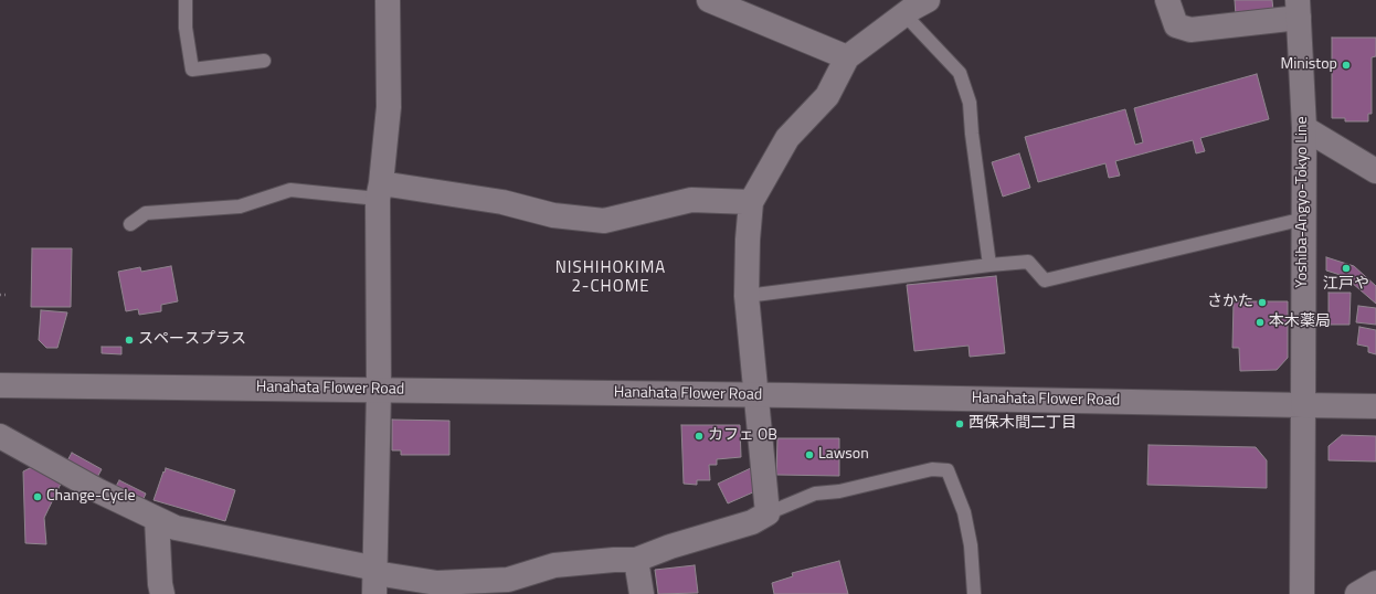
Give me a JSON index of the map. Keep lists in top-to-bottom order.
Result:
{
  "streets": {
    "street": ["Yoshiba-Angyo-Tokyo Line", "Hanahata Flower Road"]
  },
  "crossings": [
    ["Yoshiba-Angyo-Tokyo Line", "Hanahata Flower Road"]
  ],
  "districts": ["NISHIHOKIMA 2-CHOME"],
  "places": [
    "Ministop",
    "江戸や",
    "さかた",
    "本木薬局",
    "スペースプラス",
    "西保木間二丁目",
    "カフェ OB",
    "Lawson",
    "Change-Cycle"
  ]
}
